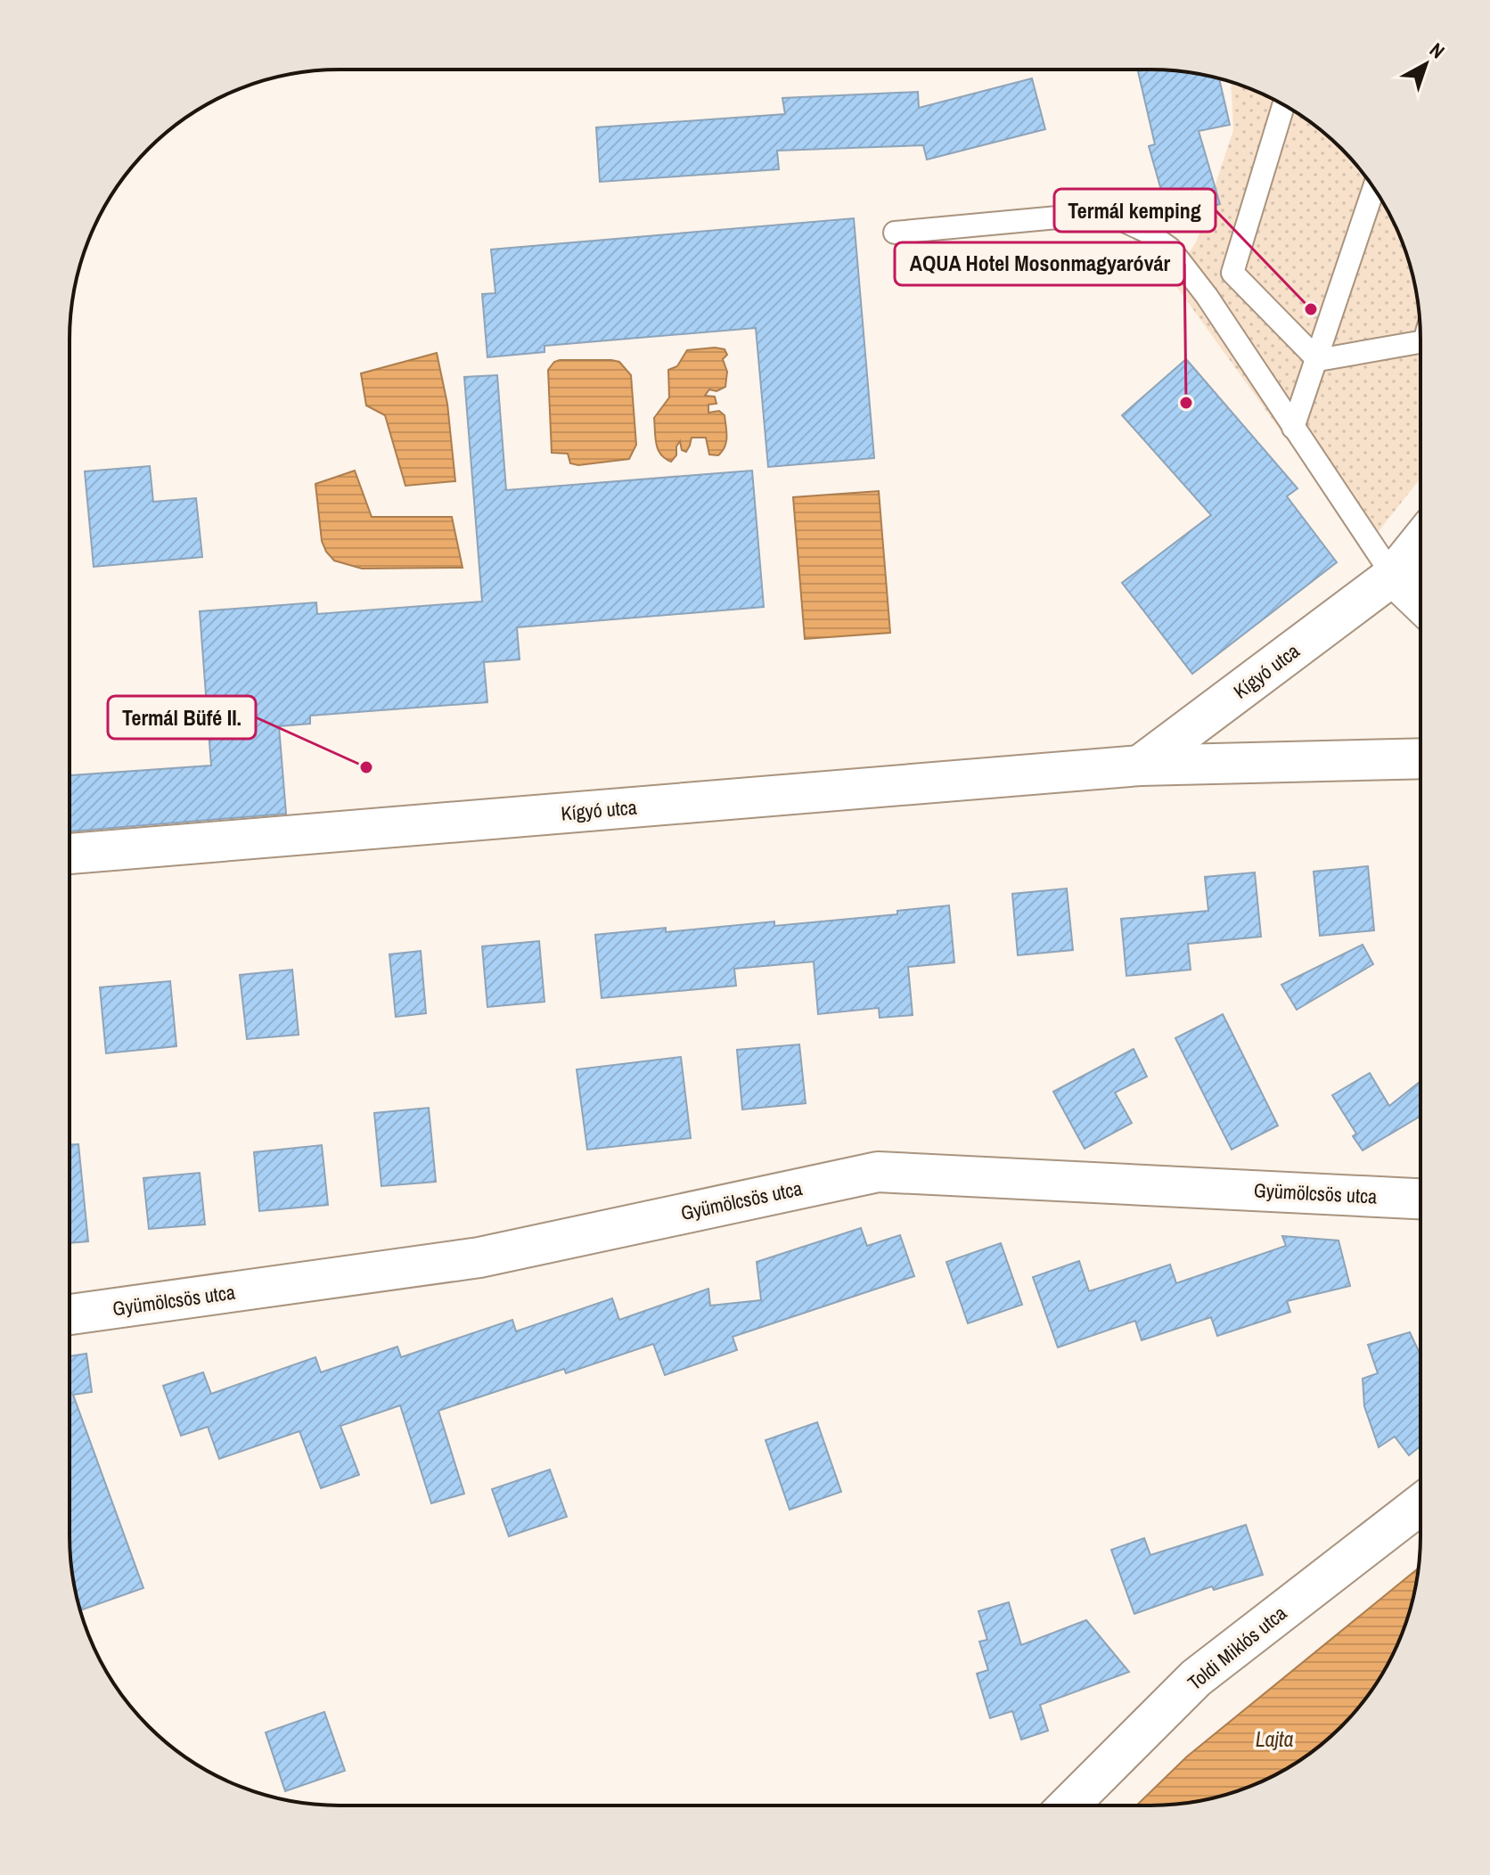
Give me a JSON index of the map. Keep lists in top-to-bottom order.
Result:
{
  "streets": {
    "street": ["Kígyó utca", "Gyümölcsös utca", "Toldi Miklós utca"]
  },
  "water": ["Lajta"],
  "places": ["Termál kemping", "AQUA Hotel Mosonmagyaróvár", "Termál Büfé II."],
  "north": "top right"
}
